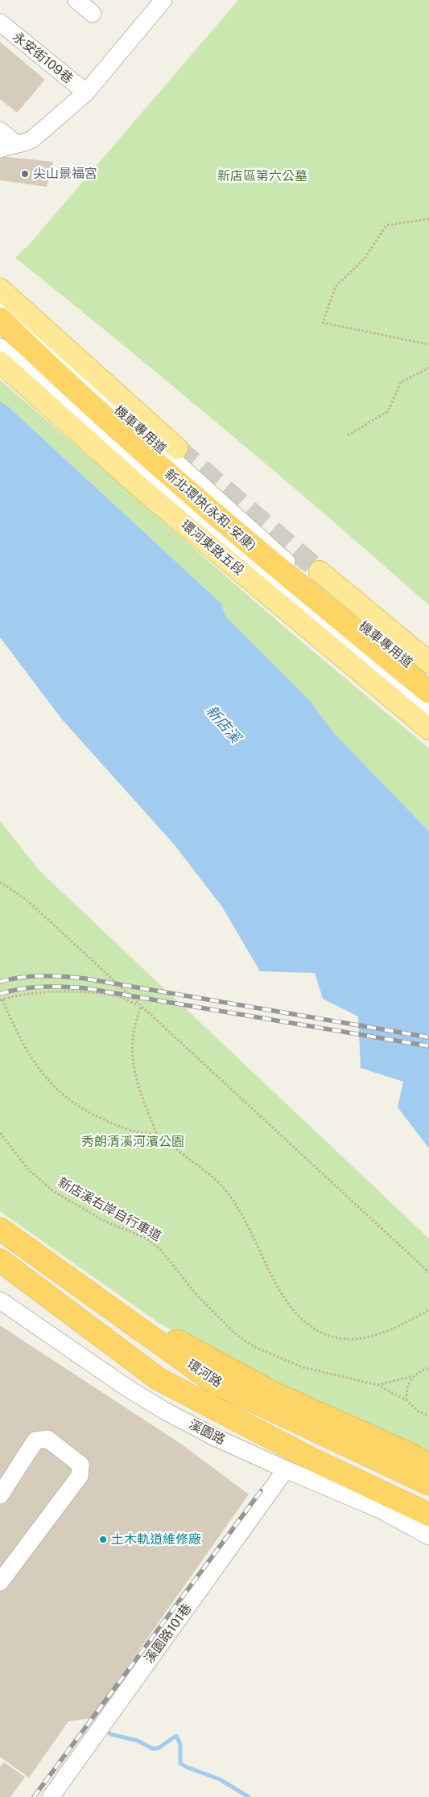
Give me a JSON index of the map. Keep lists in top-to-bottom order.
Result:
{
  "streets": {
    "highway": ["新北環快(永和-安康)", "環河路"],
    "main road": ["環河東路五段"],
    "street": [
      "永安街109巷",
      "機車專用道",
      "溪園路",
      "溪園路101巷"
    ],
    "path": ["新店溪右岸自行車道"]
  },
  "crossings": [
    ["溪園路", "溪園路101巷"]
  ],
  "water": ["新店溪"],
  "parks": ["新店區第六公墓", "秀朗清溪河濱公園"],
  "places": ["尖山景福宮", "土木軌道維修廠"]
}
